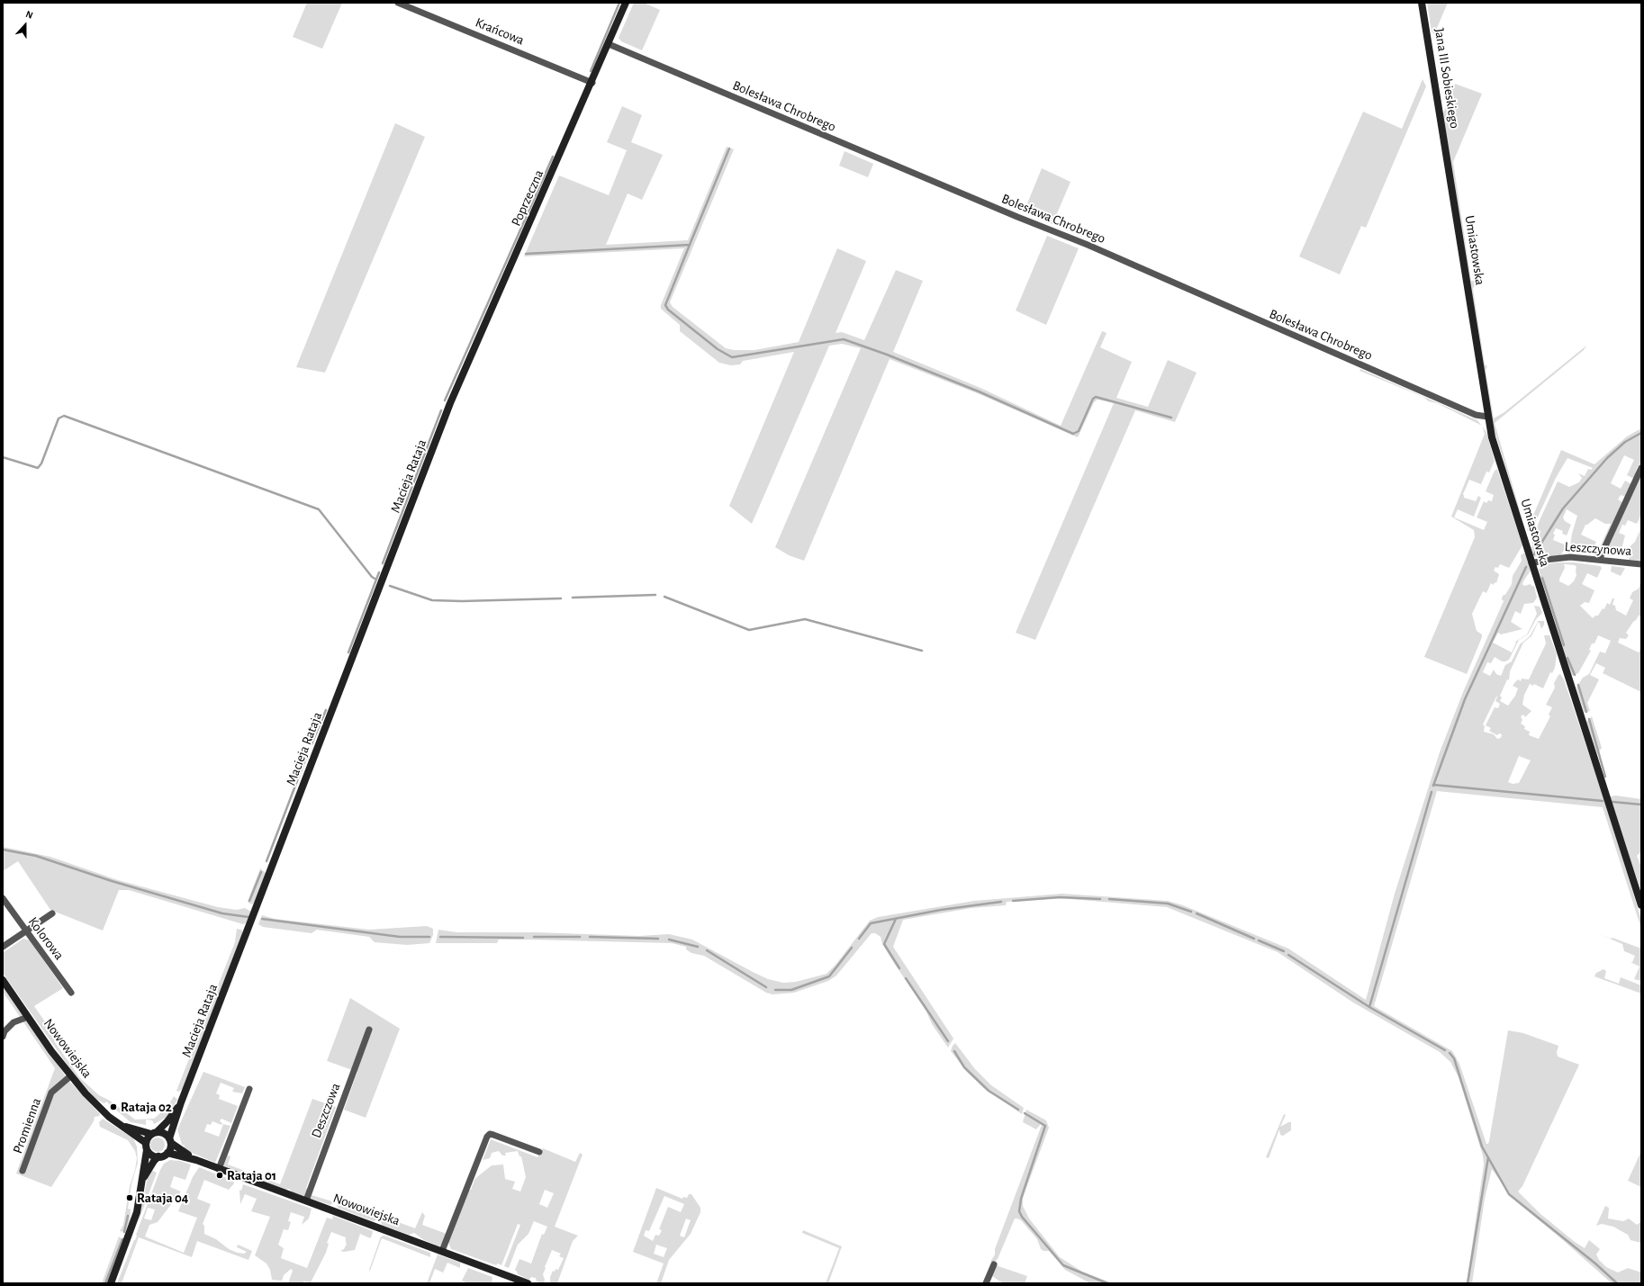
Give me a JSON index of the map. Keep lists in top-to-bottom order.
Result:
{
  "streets": {
    "street": [
      "Krańcowa",
      "Jana III Sobieskiego",
      "Bolesława Chrobrego",
      "Poprzeczna",
      "Umiastowska",
      "Macieja Rataja",
      "Leszczynowa",
      "Kolorowa",
      "Nowowiejska",
      "Deszczowa",
      "Promienna"
    ]
  },
  "crossings": [
    ["Krańcowa", "Poprzeczna"],
    ["Jana III Sobieskiego", "Umiastowska"],
    ["Bolesława Chrobrego", "Poprzeczna"],
    ["Bolesława Chrobrego", "Umiastowska"],
    ["Poprzeczna", "Macieja Rataja"],
    ["Umiastowska", "Leszczynowa"],
    ["Macieja Rataja", "Nowowiejska"],
    ["Nowowiejska", "Deszczowa"],
    ["Nowowiejska", "Promienna"]
  ],
  "places": ["Rataja 02", "Rataja 01", "Rataja 04"],
  "north": "top"
}
